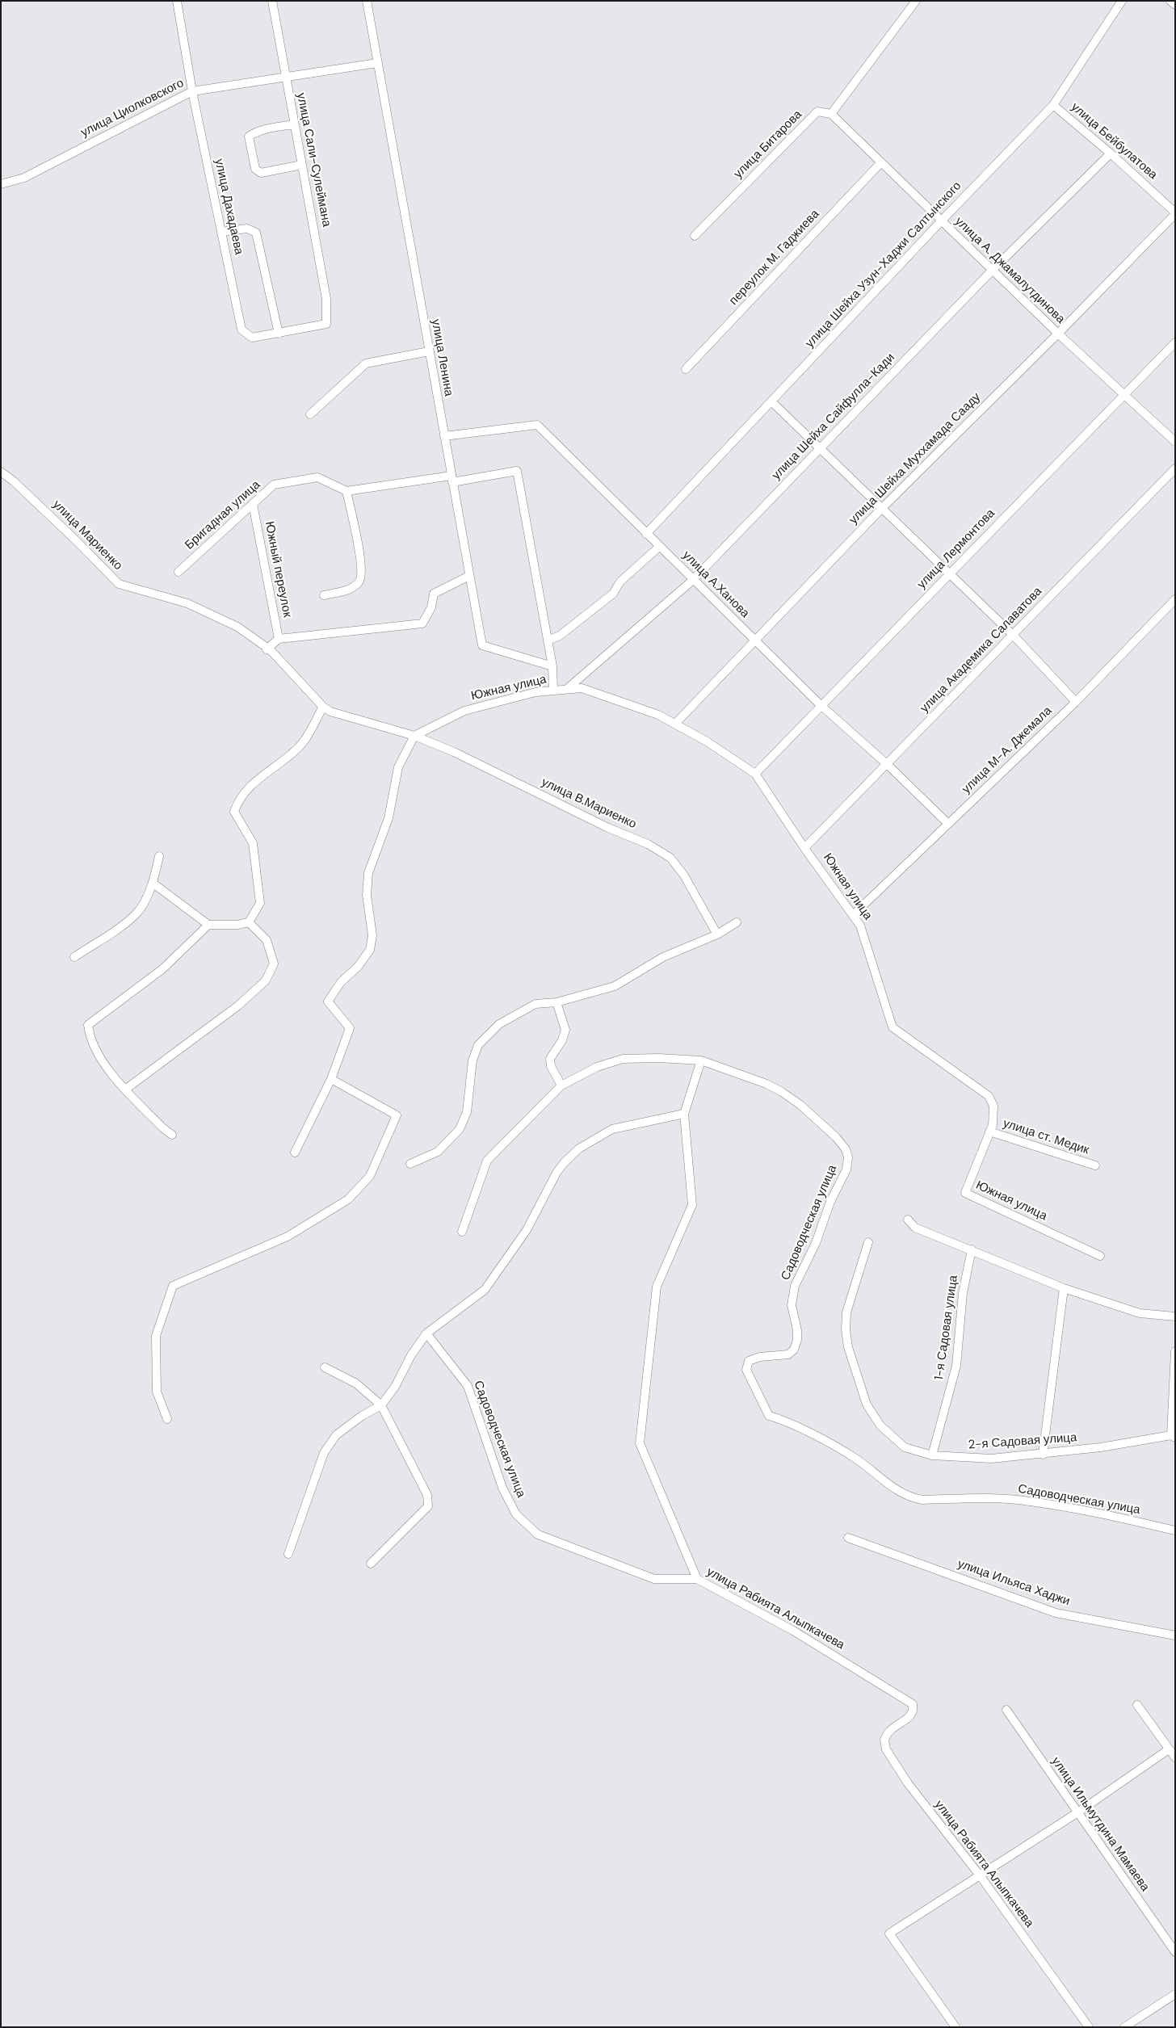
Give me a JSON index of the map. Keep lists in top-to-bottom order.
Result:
{
  "streets": {
    "street": [
      "улица Циолковского",
      "улица Бейбулатова",
      "улица Битарова",
      "улица Сали-Сулеймана",
      "улица Дахадаева",
      "переулок М. Гаджиева",
      "улица Шейха Узун-Хаджи Салтынского",
      "улица А. Джамалутдинова",
      "улица Ленина",
      "улица Шейха Сайфулла-Кади",
      "улица Шейха Муххамада Сааду",
      "Бригадная улица",
      "улица Мариенко",
      "улица Лермонтова",
      "Южный переулок",
      "улица А.Ханова",
      "улица Академика Салаватова",
      "Южная улица",
      "улица М-А. Джемала",
      "улица В.Мариенко",
      "улица ст. Медик",
      "Садоводческая улица",
      "1-я Садовая улица",
      "2-я Садовая улица",
      "улица Ильяса Хаджи",
      "улица Рабията Алыпкачева",
      "улица Ильмутдина Мамаева"
    ]
  },
  "crossings": [
    ["улица Циолковского", "улица Сали-Сулеймана"],
    ["улица Циолковского", "улица Дахадаева"],
    ["улица Циолковского", "улица Ленина"],
    ["улица Бейбулатова", "улица Шейха Узун-Хаджи Салтынского"],
    ["улица Бейбулатова", "улица Шейха Сайфулла-Кади"],
    ["улица Бейбулатова", "улица Шейха Муххамада Сааду"],
    ["улица Битарова", "улица А. Джамалутдинова"],
    ["улица Сали-Сулеймана", "улица Дахадаева"],
    ["переулок М. Гаджиева", "улица А. Джамалутдинова"],
    ["улица Шейха Узун-Хаджи Салтынского", "улица А. Джамалутдинова"],
    ["улица Шейха Узун-Хаджи Салтынского", "улица А.Ханова"],
    ["улица А. Джамалутдинова", "улица Шейха Сайфулла-Кади"],
    ["улица А. Джамалутдинова", "улица Шейха Муххамада Сааду"],
    ["улица А. Джамалутдинова", "улица Лермонтова"],
    ["улица Ленина", "улица А.Ханова"],
    ["улица Шейха Сайфулла-Кади", "улица А.Ханова"],
    ["улица Шейха Сайфулла-Кади", "Южная улица"],
    ["улица Шейха Муххамада Сааду", "улица А.Ханова"],
    ["улица Шейха Муххамада Сааду", "Южная улица"],
    ["Бригадная улица", "Южный переулок"],
    ["улица Мариенко", "Южная улица"],
    ["улица Мариенко", "улица В.Мариенко"],
    ["улица Лермонтова", "улица А.Ханова"],
    ["улица Лермонтова", "Южная улица"],
    ["улица А.Ханова", "улица Академика Салаватова"],
    ["улица А.Ханова", "улица М-А. Джемала"],
    ["улица Академика Салаватова", "Южная улица"],
    ["Южная улица", "улица М-А. Джемала"],
    ["Южная улица", "улица В.Мариенко"],
    ["Южная улица", "улица ст. Медик"],
    ["Садоводческая улица", "улица Рабията Алыпкачева"],
    ["1-я Садовая улица", "2-я Садовая улица"]
  ]
}
